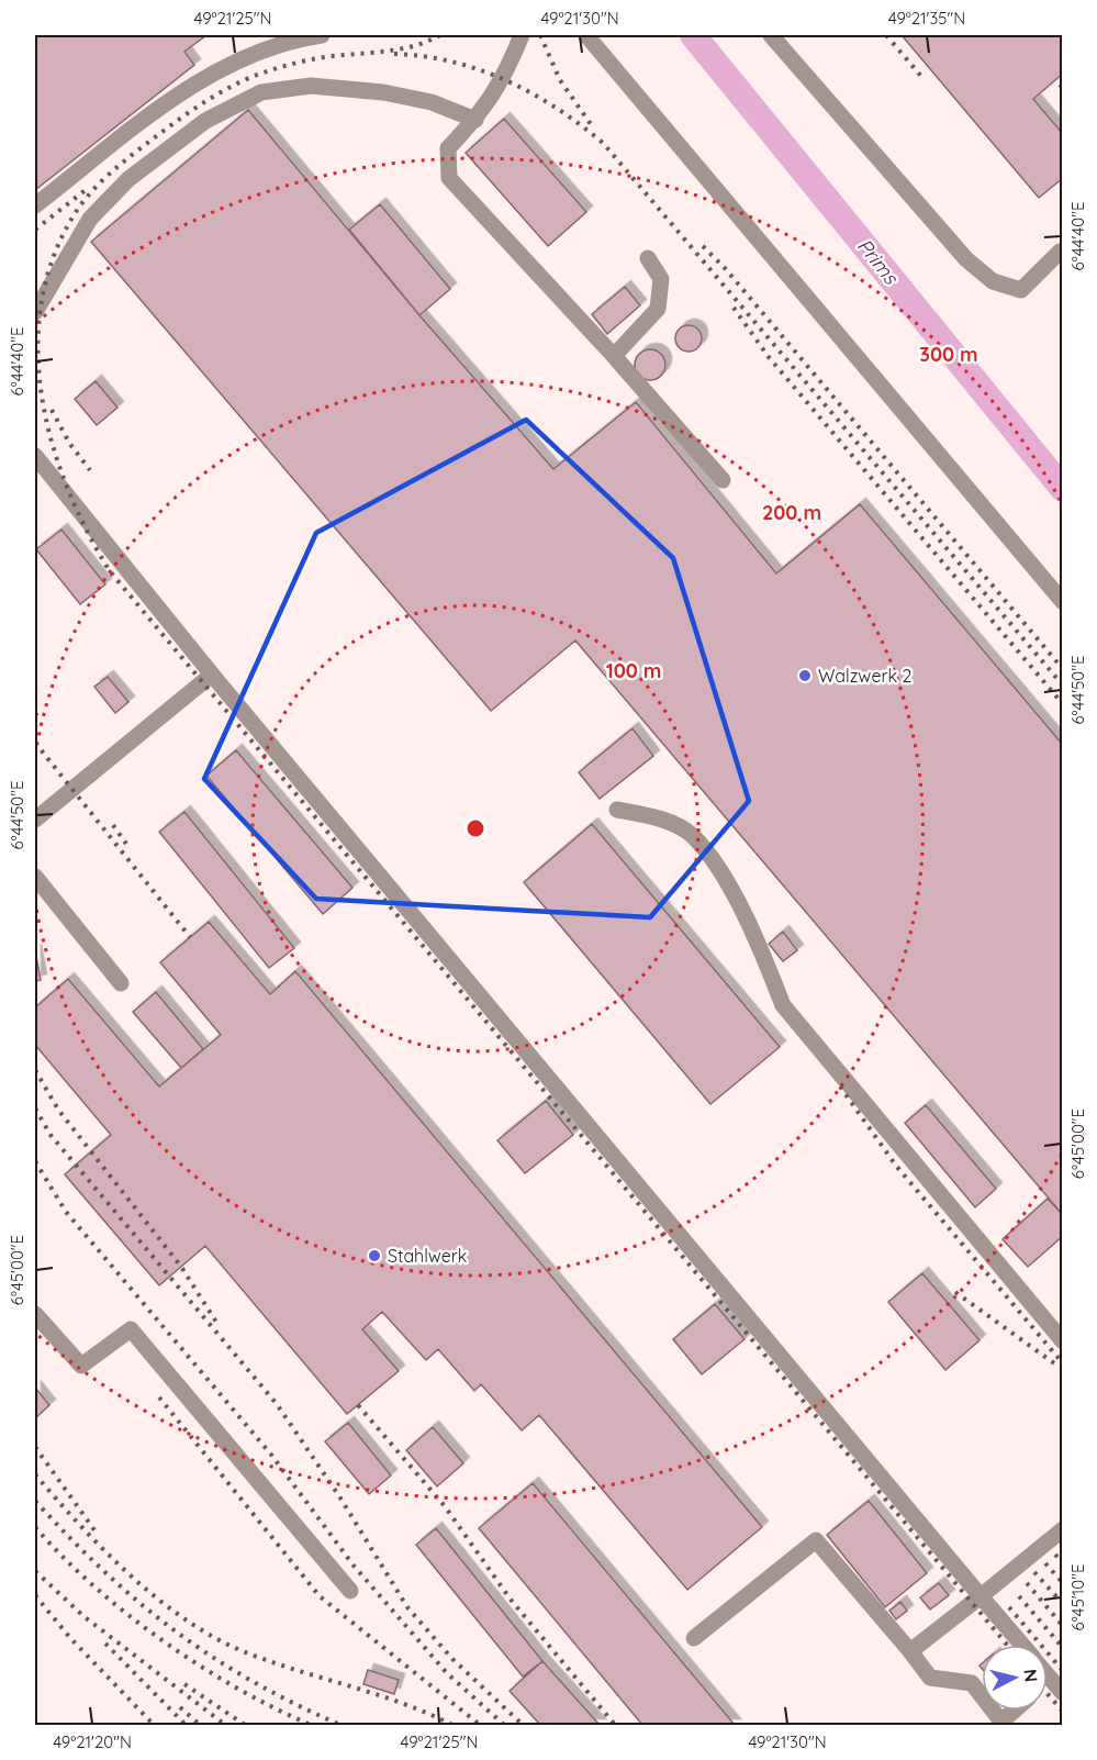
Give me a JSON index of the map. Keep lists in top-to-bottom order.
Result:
{
  "water": ["Prims"],
  "places": ["Walzwerk 2", "Stahlwerk"],
  "north": "right",
  "coordinates": [
    "49°21'25\"N",
    "49°21'30\"N",
    "49°21'35\"N",
    "6°44'40\"E",
    "6°44'50\"E",
    "6°45'00\"E",
    "6°45'10\"E",
    "49°21'20\"N"
  ],
  "rings": ["300 m", "200 m", "100 m"]
}
